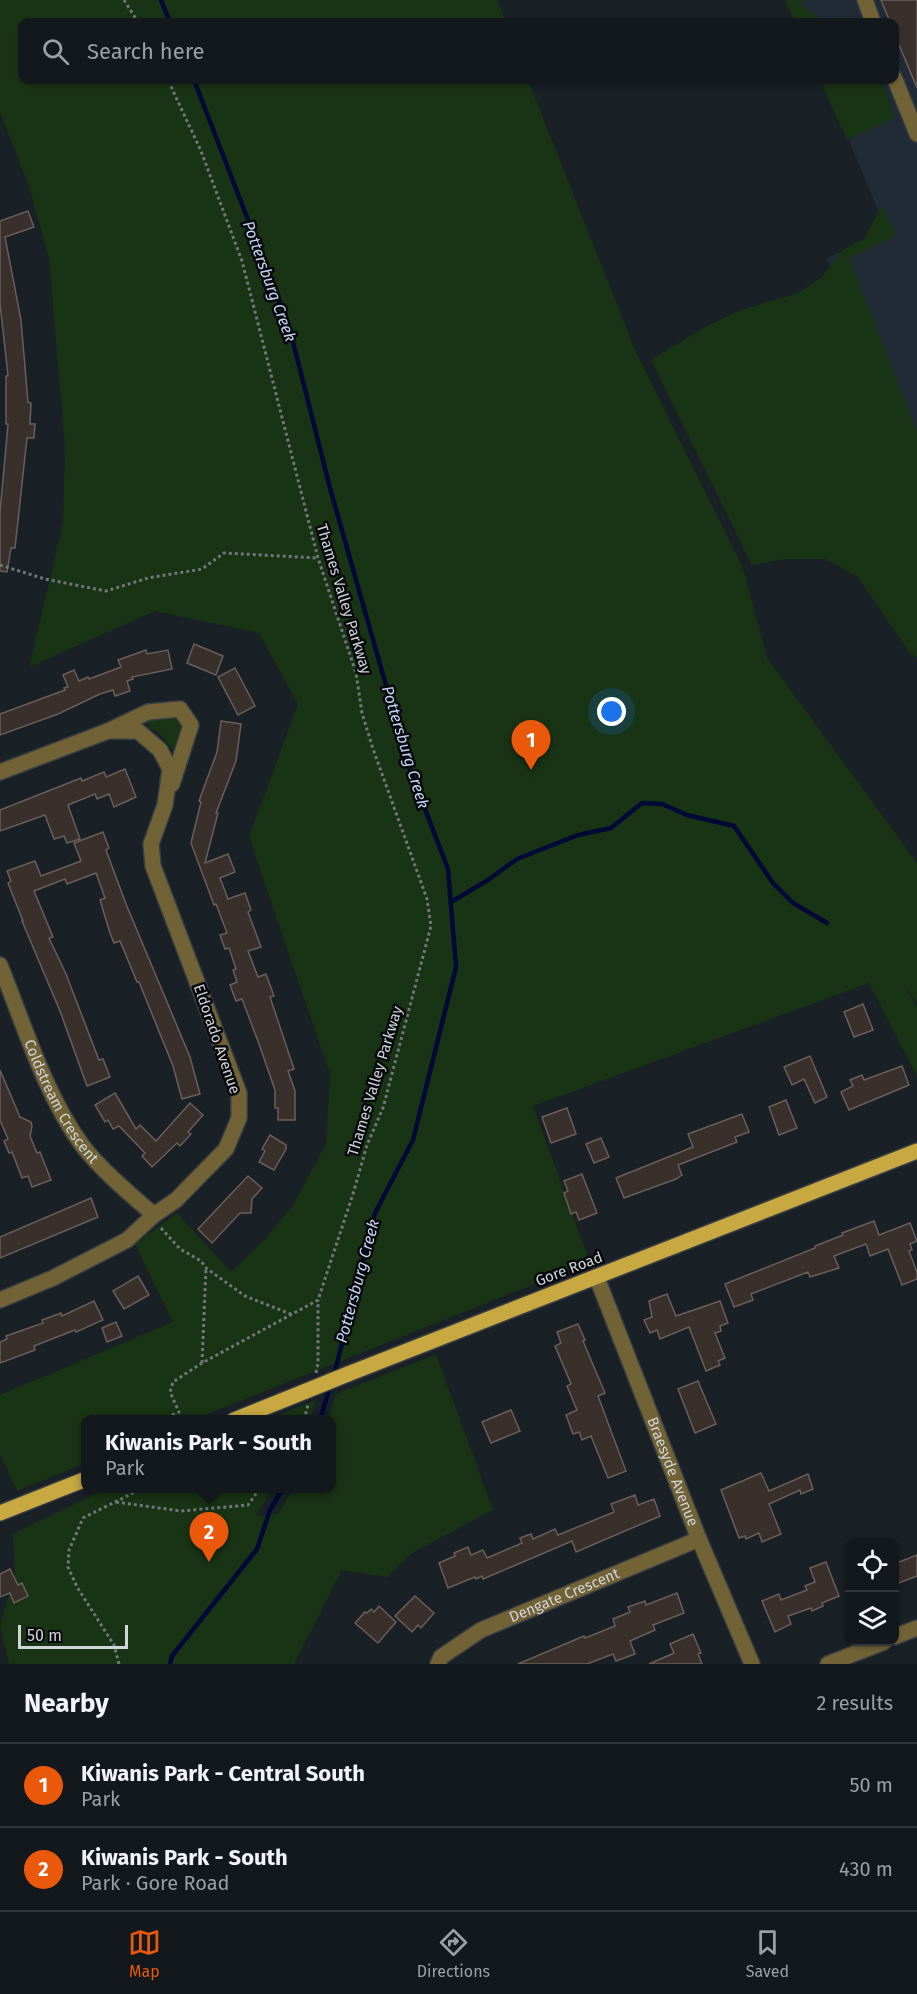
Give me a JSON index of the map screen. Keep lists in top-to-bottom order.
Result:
{
  "streets": {
    "main road": ["Gore Road"],
    "street": [
      "Eldorado Avenue",
      "Coldstream Crescent",
      "Braesyde Avenue",
      "Dengate Crescent"
    ],
    "path": ["Thames Valley Parkway"]
  },
  "crossings": [
    ["Eldorado Avenue", "Coldstream Crescent"],
    ["Gore Road", "Braesyde Avenue"],
    ["Braesyde Avenue", "Dengate Crescent"]
  ],
  "water": ["Pottersburg Creek"],
  "scale_bar": "50 m",
  "page": {
    "search": "Search here",
    "pins": ["1", "2"],
    "popup": ["Kiwanis Park - South", "Park"],
    "scale": "50 m",
    "heading": ["Nearby", "2 results"],
    "list": [
      {
        "mark": "1",
        "name": "Kiwanis Park - Central South",
        "note": "Park",
        "value": "50 m"
      },
      {
        "mark": "2",
        "name": "Kiwanis Park - South",
        "note": "Park · Gore Road",
        "value": "430 m"
      }
    ],
    "nav": ["Map", "Directions", "Saved"]
  }
}
